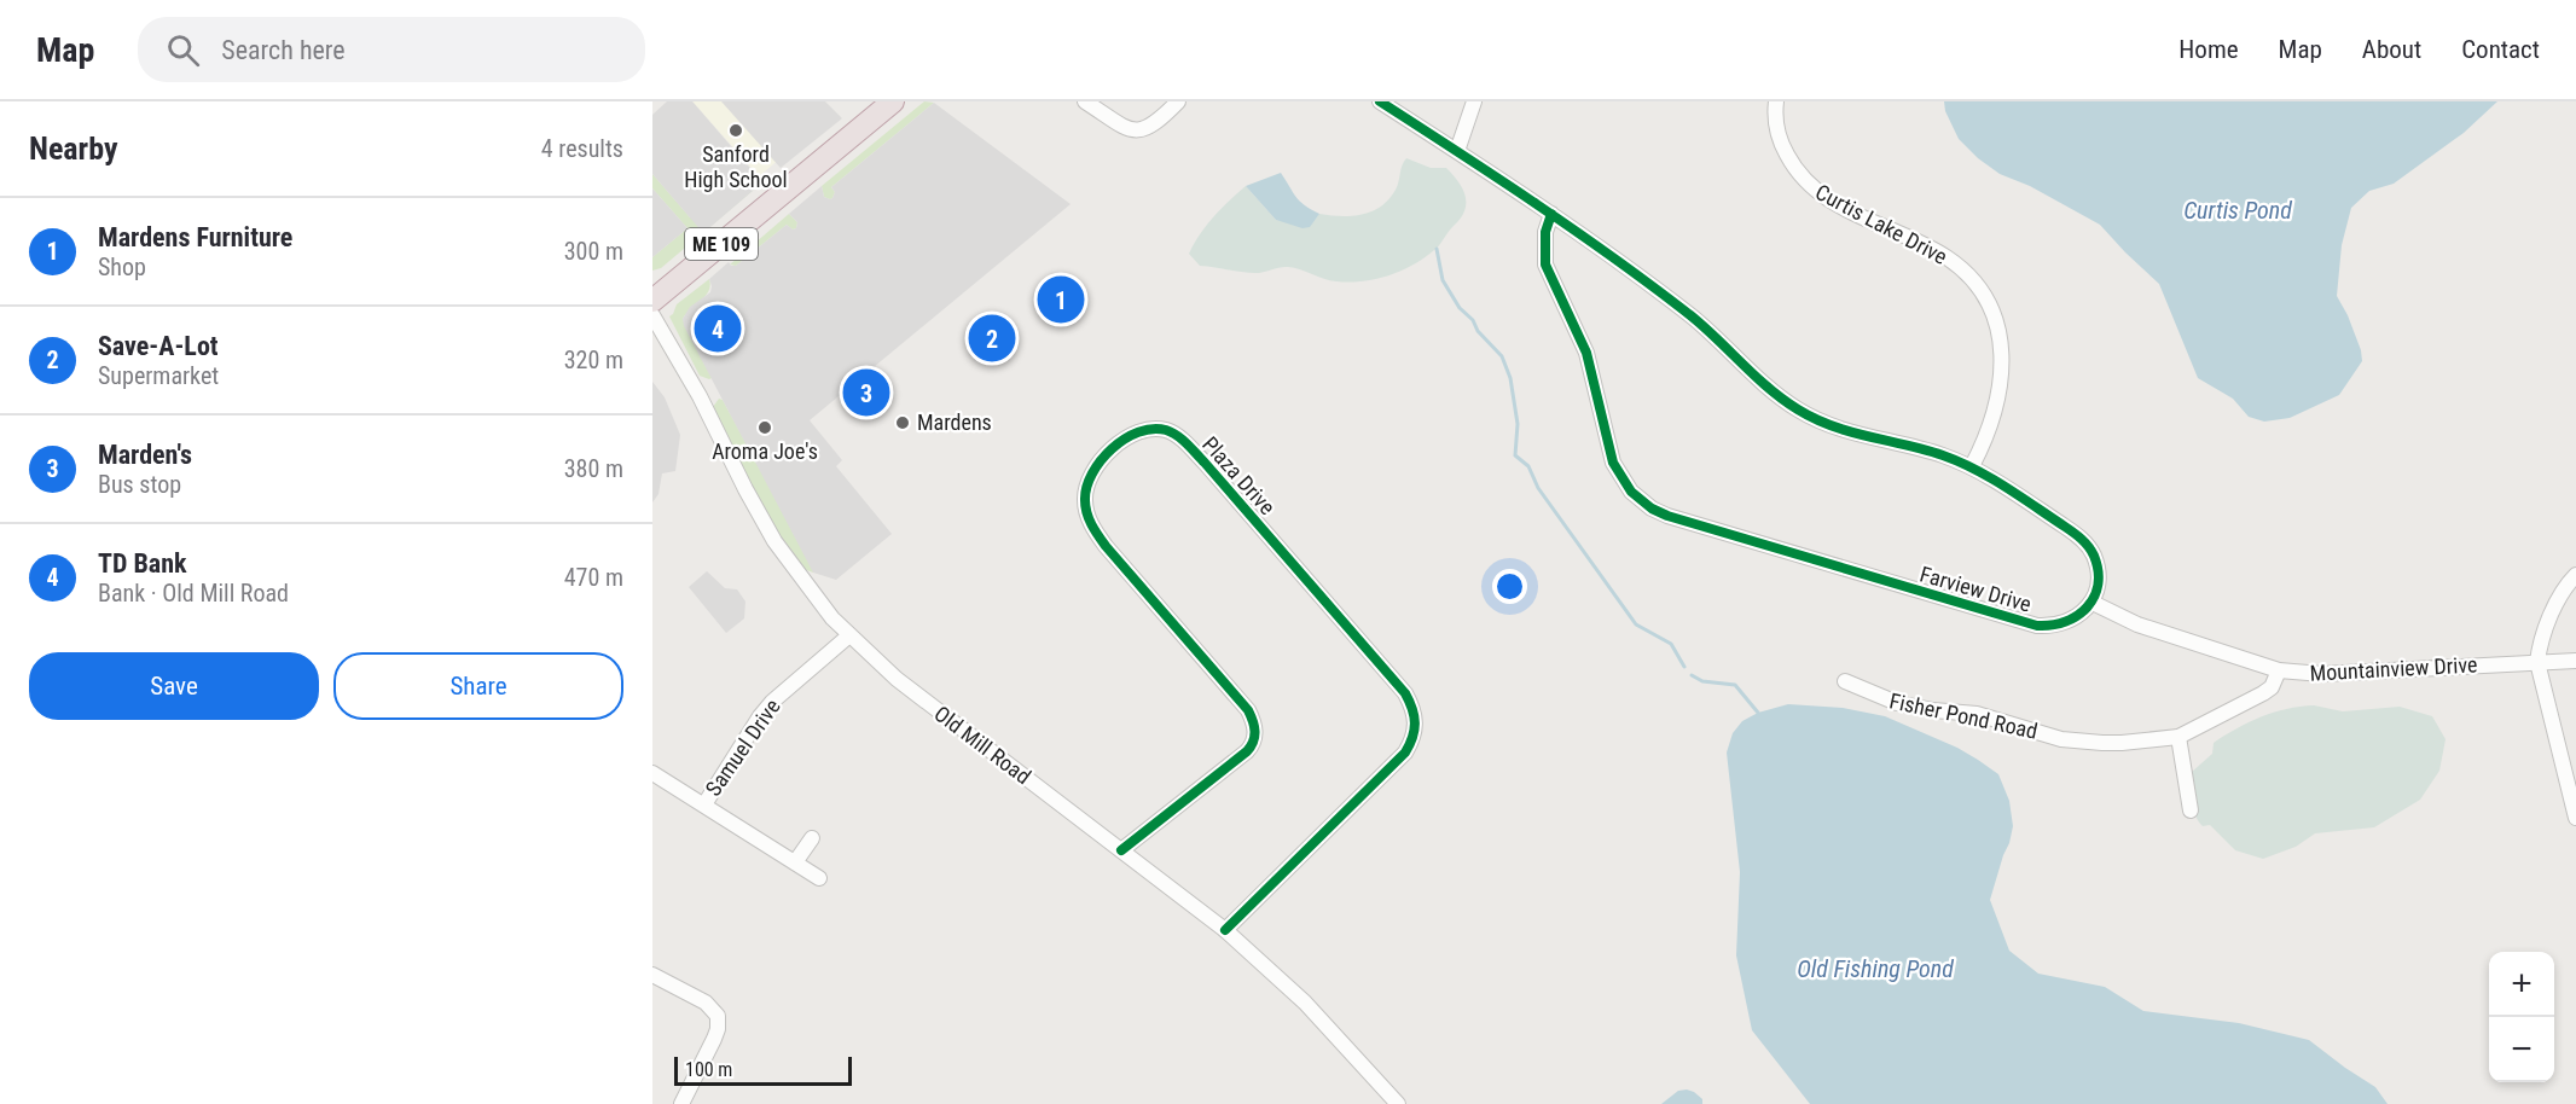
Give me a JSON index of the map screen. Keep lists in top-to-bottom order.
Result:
{
  "streets": {
    "highway": ["ME 109"],
    "street": [
      "Curtis Lake Drive",
      "Plaza Drive",
      "Farview Drive",
      "Mountainview Drive",
      "Fisher Pond Road",
      "Old Mill Road",
      "Samuel Drive"
    ]
  },
  "crossings": [
    ["Plaza Drive", "Old Mill Road"],
    ["Farview Drive", "Mountainview Drive"],
    ["Mountainview Drive", "Fisher Pond Road"],
    ["Old Mill Road", "Samuel Drive"]
  ],
  "water": ["Curtis Pond", "Old Fishing Pond"],
  "places": ["Sanford High School", "Mardens", "Aroma Joe's"],
  "scale_bar": "100 m",
  "page": {
    "header": "Map",
    "search": "Search here",
    "nav": [
      "Home",
      "Map",
      "About",
      "Contact"
    ],
    "heading": ["Nearby", "4 results"],
    "list": [
      {
        "mark": "1",
        "name": "Mardens Furniture",
        "note": "Shop",
        "value": "300 m"
      },
      {
        "mark": "2",
        "name": "Save-A-Lot",
        "note": "Supermarket",
        "value": "320 m"
      },
      {
        "mark": "3",
        "name": "Marden's",
        "note": "Bus stop",
        "value": "380 m"
      },
      {
        "mark": "4",
        "name": "TD Bank",
        "note": "Bank · Old Mill Road",
        "value": "470 m"
      }
    ],
    "pins": [
      "1",
      "4",
      "2",
      "3"
    ],
    "buttons": ["Save", "Share"],
    "map_buttons": ["+", "−"],
    "scale": "100 m"
  }
}
